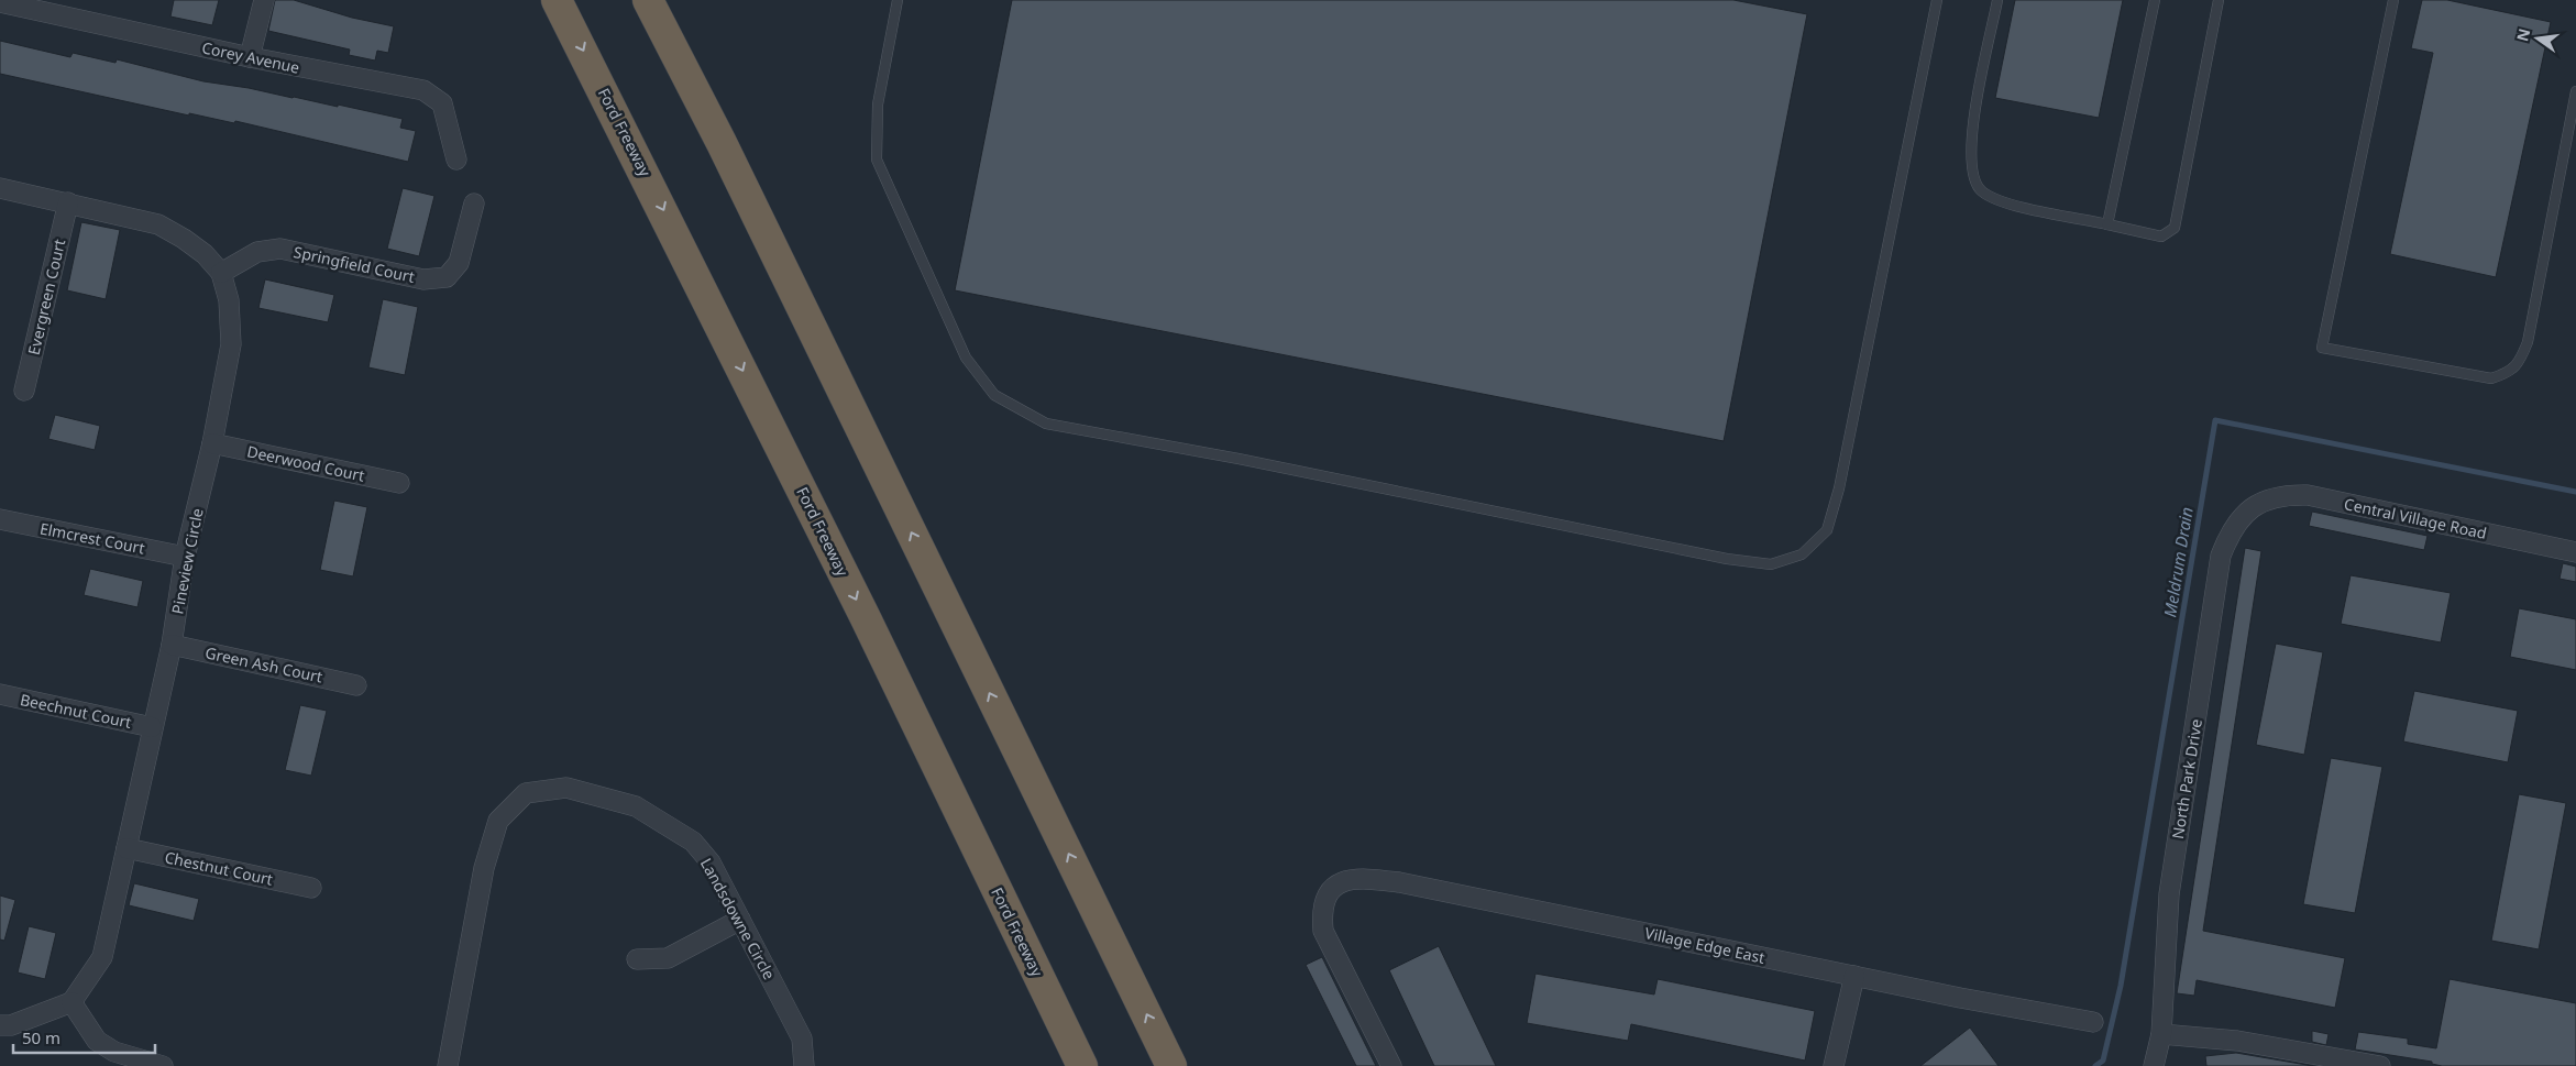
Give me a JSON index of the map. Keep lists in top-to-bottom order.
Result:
{
  "streets": {
    "highway": ["Ford Freeway"],
    "street": [
      "Corey Avenue",
      "Springfield Court",
      "Evergreen Court",
      "Deerwood Court",
      "Central Village Road",
      "Elmcrest Court",
      "Pineview Circle",
      "Green Ash Court",
      "Beechnut Court",
      "North Park Drive",
      "Chestnut Court",
      "Landsdowne Circle",
      "Village Edge East"
    ]
  },
  "crossings": [
    ["Springfield Court", "Pineview Circle"],
    ["Evergreen Court", "Pineview Circle"],
    ["Deerwood Court", "Pineview Circle"],
    ["Central Village Road", "North Park Drive"],
    ["Elmcrest Court", "Pineview Circle"],
    ["Pineview Circle", "Green Ash Court"],
    ["Pineview Circle", "Beechnut Court"],
    ["Pineview Circle", "Chestnut Court"]
  ],
  "water": ["Meldrum Drain"],
  "scale_bar": "50 m",
  "north": "left"
}
